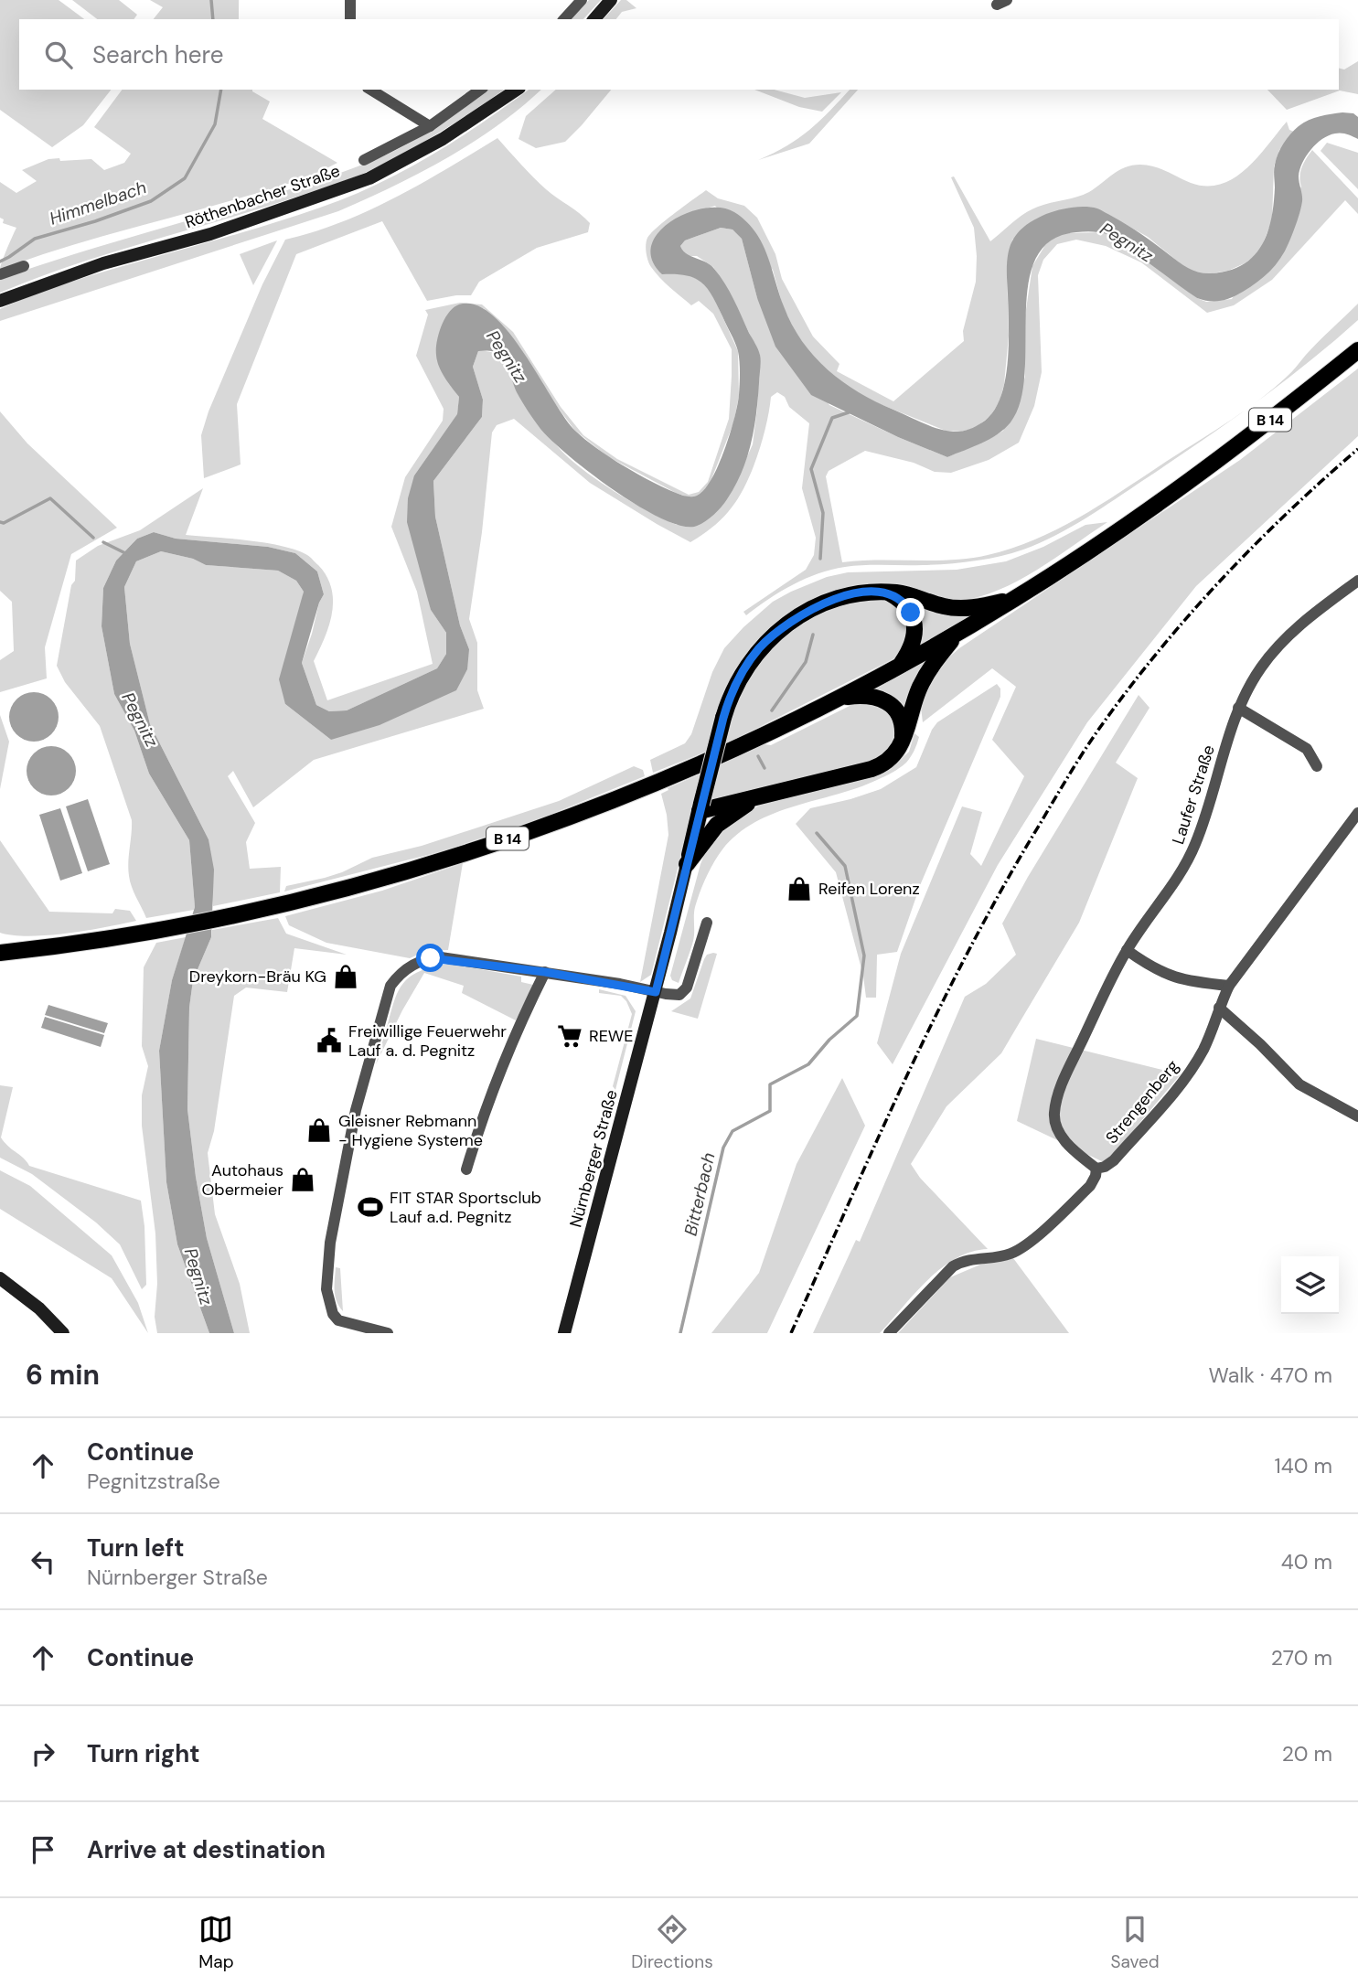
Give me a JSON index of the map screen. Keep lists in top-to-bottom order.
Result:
{
  "streets": {
    "main road": ["Röthenbacher Straße", "B 14", "Nürnberger Straße"],
    "street": ["Laufer Straße", "Strengenberg"]
  },
  "crossings": [
    ["Laufer Straße", "Strengenberg"]
  ],
  "water": ["Himmelbach", "Pegnitz", "Bitterbach"],
  "places": {
    "shop": [
      "Reifen Lorenz",
      "Dreykorn-Bräu KG",
      "Gleisner Rebmann - Hygiene Systeme",
      "Autohaus Obermeier"
    ],
    "supermarket": ["REWE"],
    "public building": ["Freiwillige Feuerwehr Lauf a. d. Pegnitz"],
    "sports": ["FIT STAR Sportsclub Lauf a.d. Pegnitz"]
  },
  "page": {
    "search": "Search here",
    "heading": ["6 min", "Walk · 470 m"],
    "list": [
      ["Continue", "Pegnitzstraße", "140 m"],
      ["Turn left", "Nürnberger Straße", "40 m"],
      ["Continue", "270 m"],
      ["Turn right", "20 m"],
      "Arrive at destination"
    ],
    "nav": ["Map", "Directions", "Saved"]
  }
}
